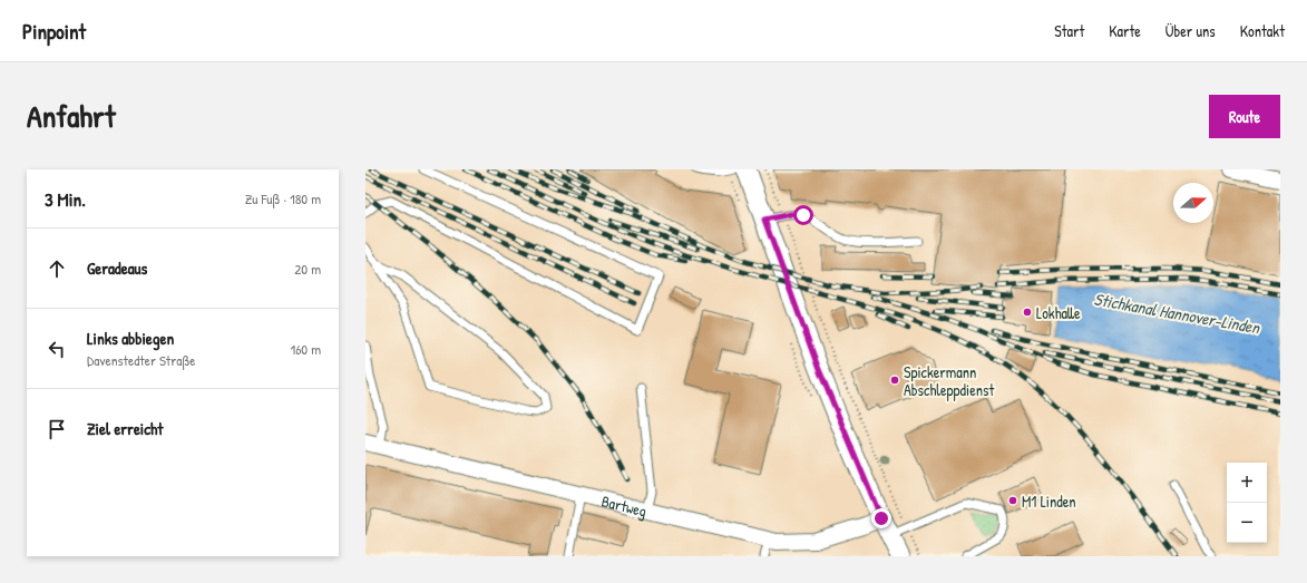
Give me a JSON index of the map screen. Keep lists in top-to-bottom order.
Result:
{
  "streets": {
    "street": ["Bartweg"]
  },
  "water": ["Stichkanal Hannover-Linden"],
  "places": ["Lokhalle", "Spickermann Abschleppdienst", "M1 Linden"],
  "north": "right",
  "page": {
    "header": "Pinpoint",
    "nav": [
      "Start",
      "Karte",
      "Über uns",
      "Kontakt"
    ],
    "title": "Anfahrt",
    "buttons": "Route",
    "heading": ["3 Min.", "Zu Fuß · 180 m"],
    "list": [
      ["Geradeaus", "20 m"],
      ["Links abbiegen", "Davenstedter Straße", "160 m"],
      "Ziel erreicht"
    ],
    "map_buttons": ["+", "−"]
  }
}
